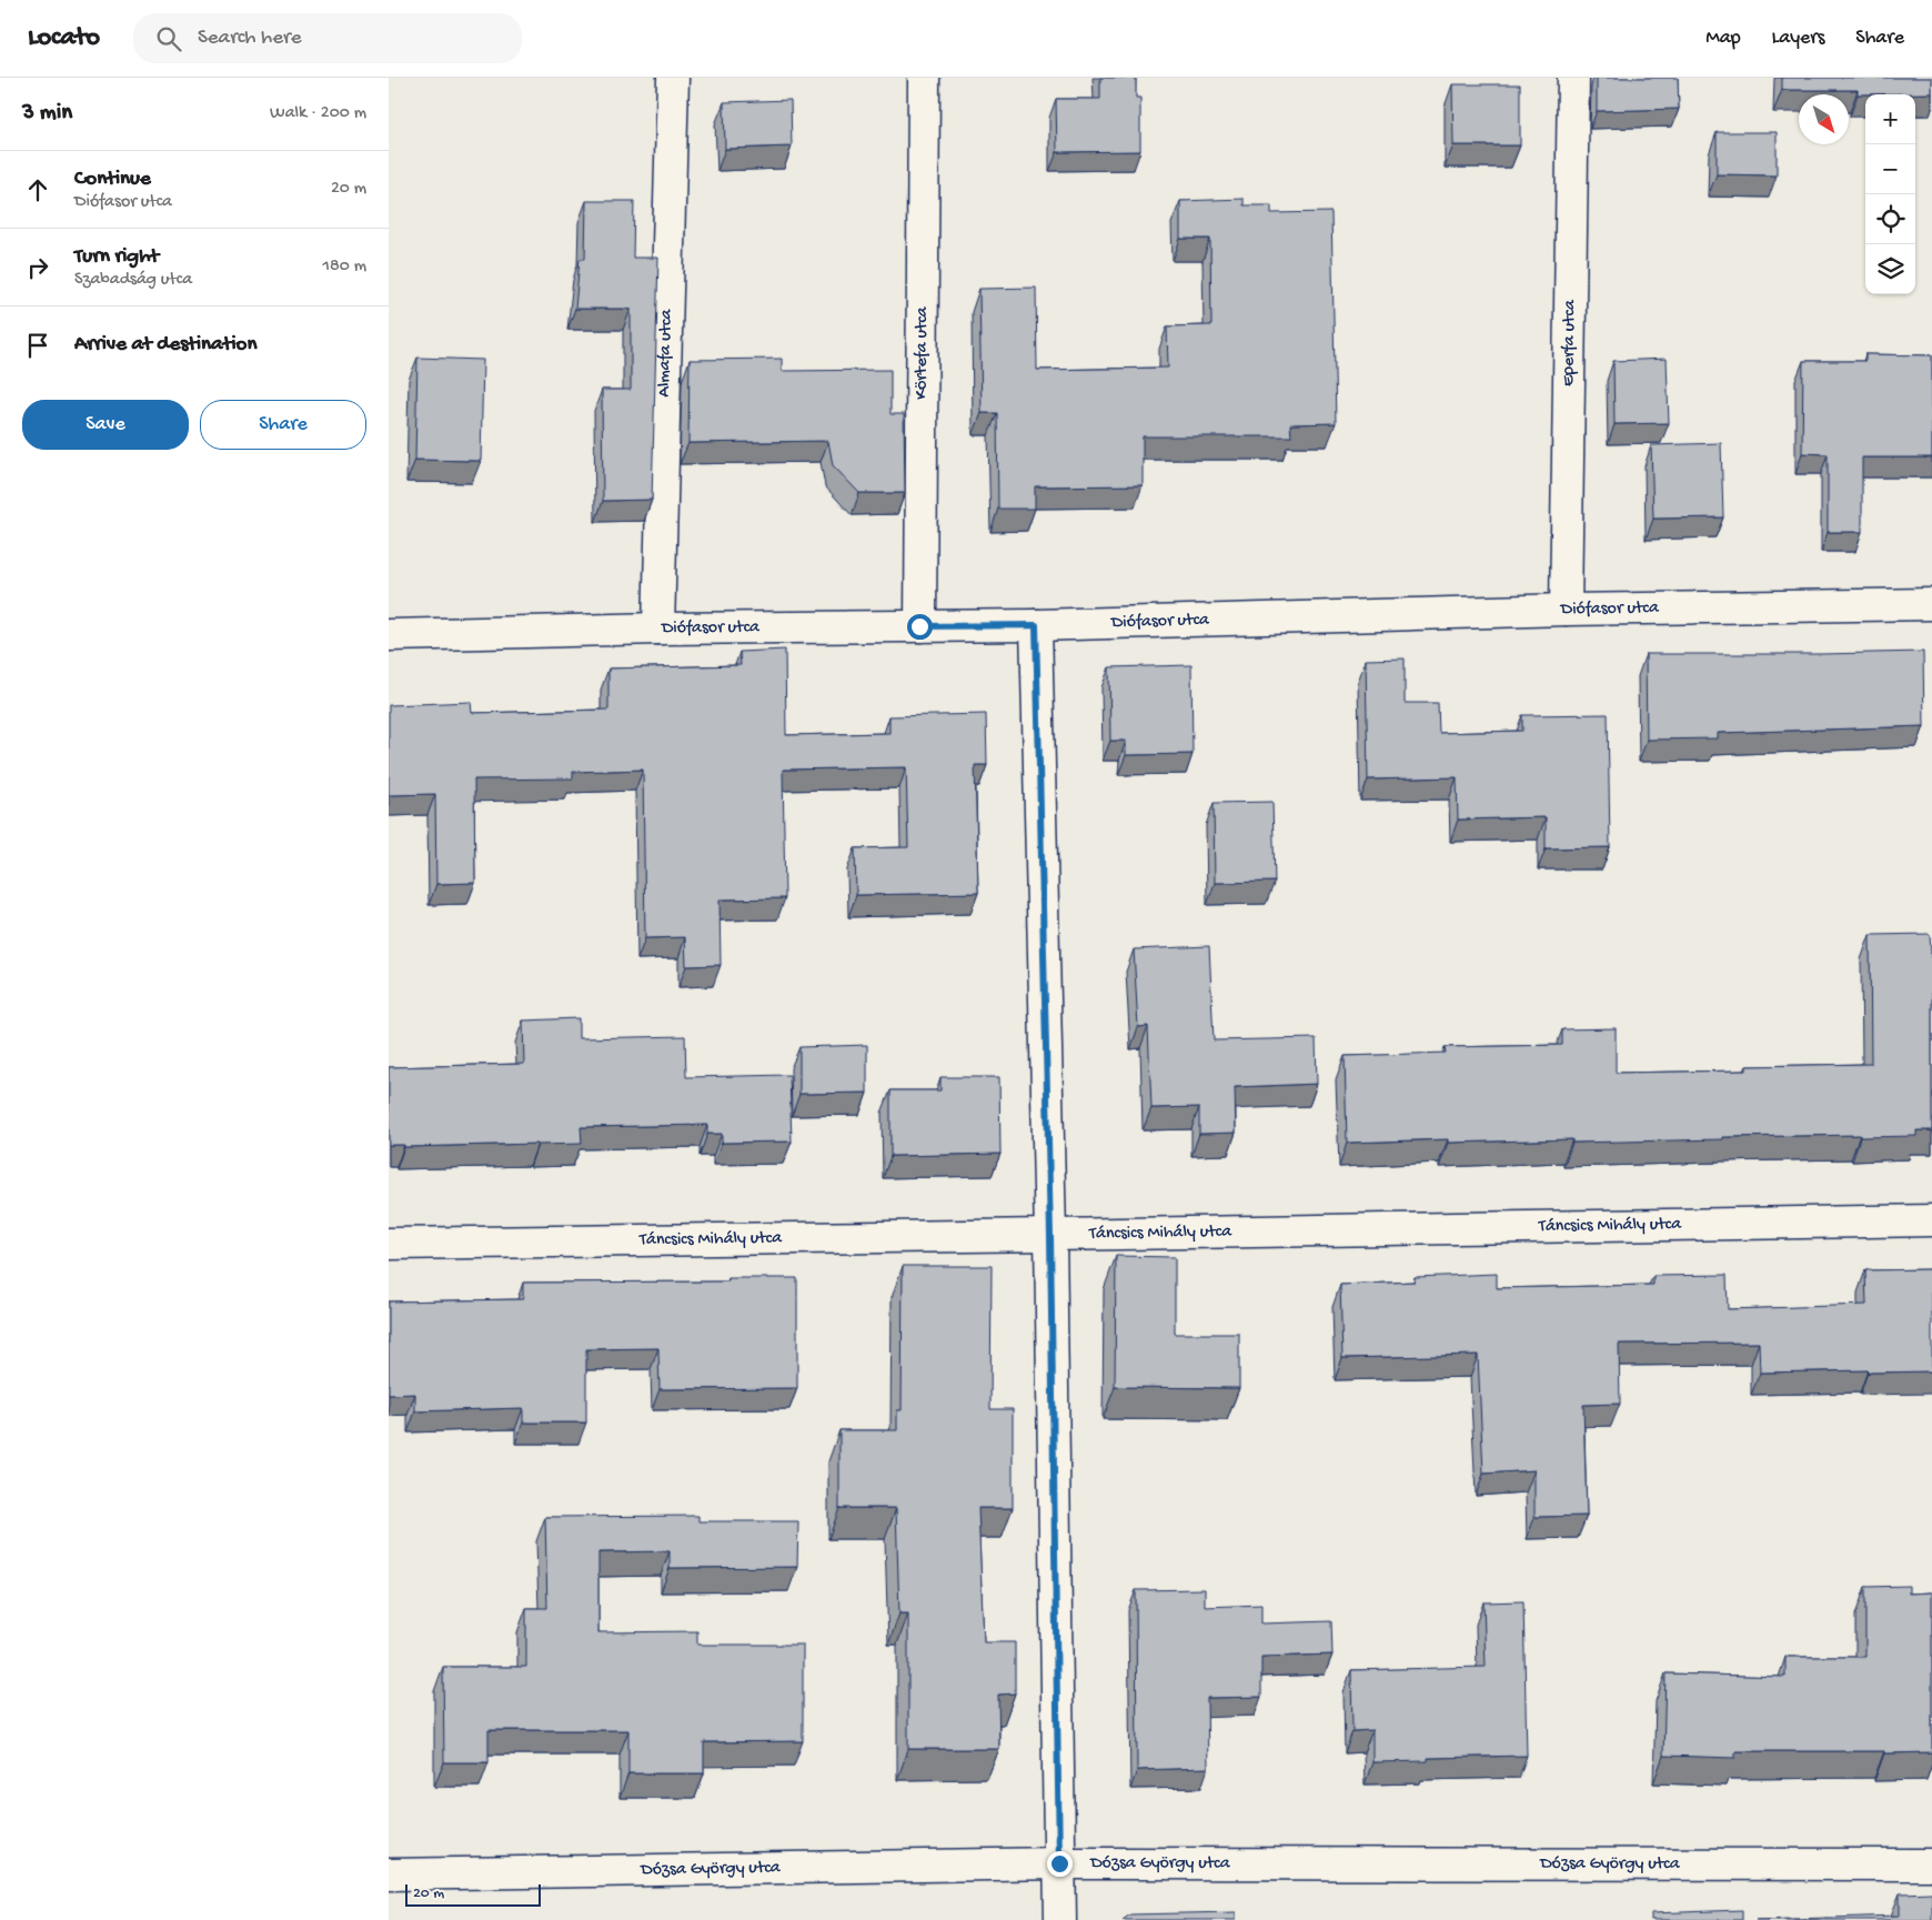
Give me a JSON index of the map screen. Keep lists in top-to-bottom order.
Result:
{
  "streets": {
    "street": [
      "Eperfa utca",
      "Körtefa utca",
      "Almafa utca",
      "Diófasor utca",
      "Táncsics Mihály utca",
      "Dózsa György utca"
    ]
  },
  "crossings": [
    ["Eperfa utca", "Diófasor utca"],
    ["Körtefa utca", "Diófasor utca"],
    ["Almafa utca", "Diófasor utca"]
  ],
  "scale_bar": "20 m",
  "north": "bottom right",
  "page": {
    "header": "Locato",
    "search": "Search here",
    "nav": ["Map", "Layers", "Share"],
    "heading": ["3 min", "Walk · 200 m"],
    "map_buttons": ["+", "−"],
    "list": [
      ["Continue", "Diófasor utca", "20 m"],
      ["Turn right", "Szabadság utca", "180 m"],
      "Arrive at destination"
    ],
    "buttons": ["Save", "Share"],
    "scale": "20 m"
  }
}
